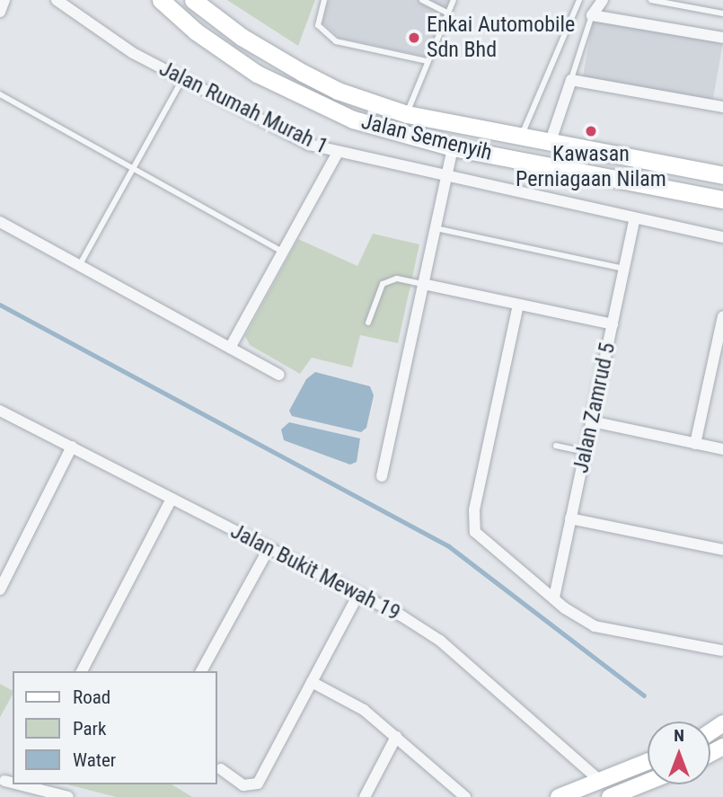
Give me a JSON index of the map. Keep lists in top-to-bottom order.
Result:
{
  "streets": {
    "main road": ["Jalan Semenyih"],
    "street": ["Jalan Rumah Murah 1", "Jalan Zamrud 5", "Jalan Bukit Mewah 19"]
  },
  "crossings": [
    ["Jalan Rumah Murah 1", "Jalan Zamrud 5"]
  ],
  "places": ["Enkai Automobile Sdn Bhd", "Kawasan Perniagaan Nilam"],
  "legend": ["Road", "Park", "Water"],
  "north": "top"
}
